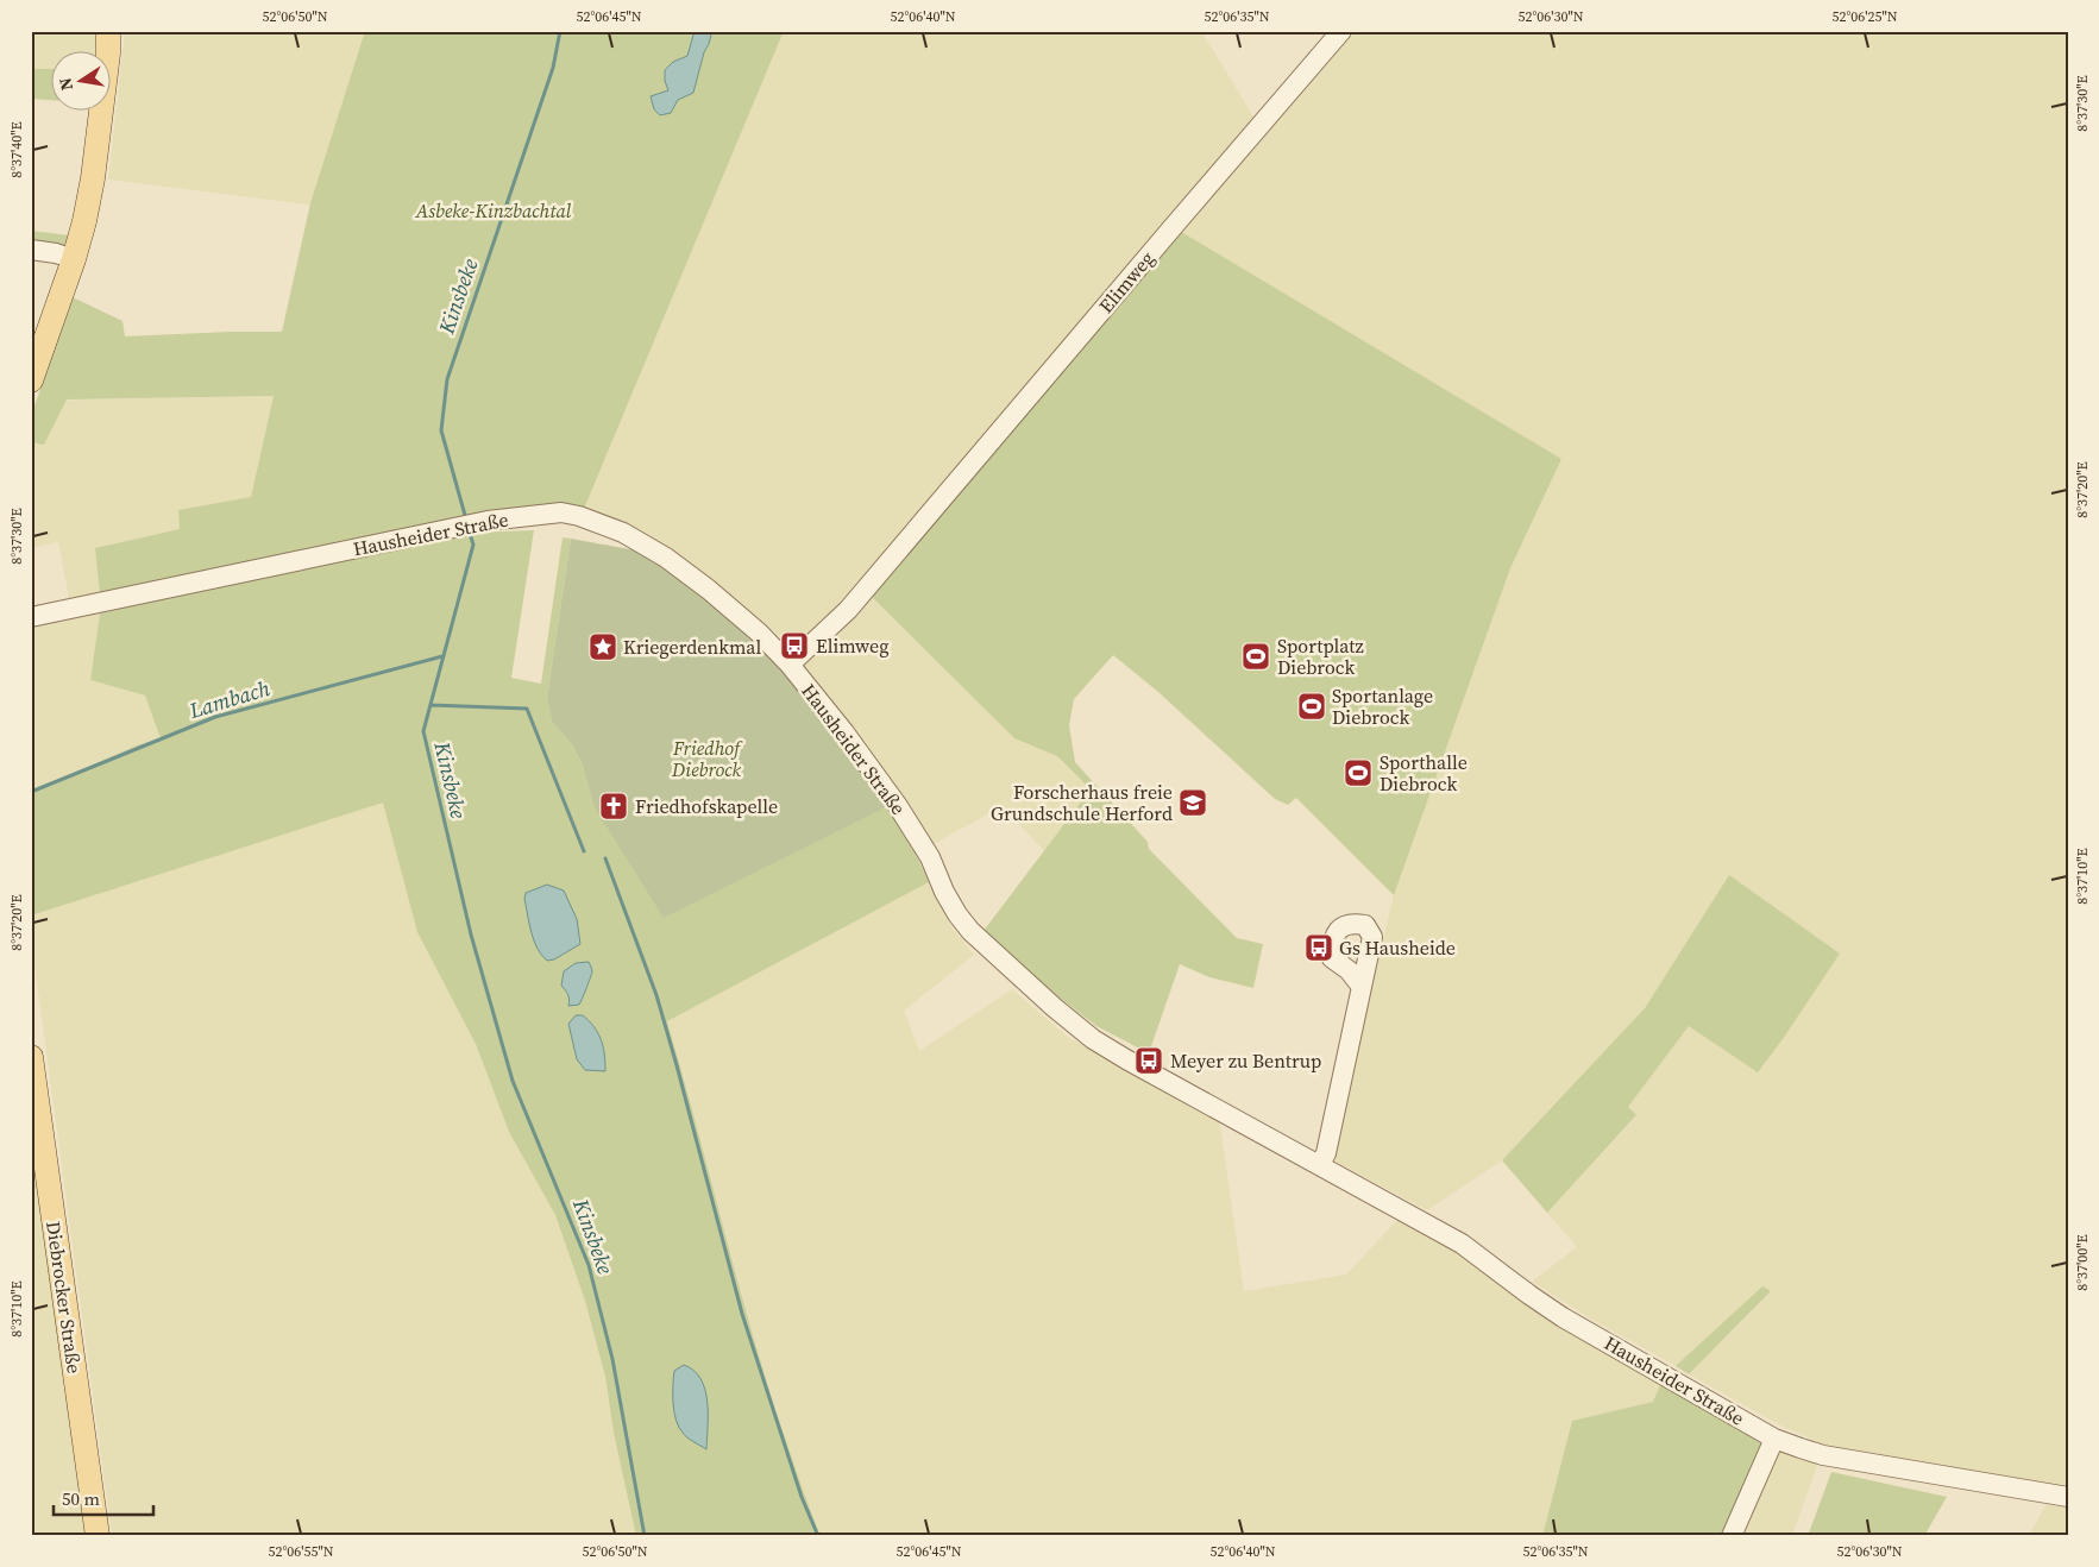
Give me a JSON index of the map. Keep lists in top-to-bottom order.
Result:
{
  "streets": {
    "main road": ["Diebrocker Straße"],
    "street": ["Elimweg", "Hausheider Straße"]
  },
  "crossings": [
    ["Elimweg", "Hausheider Straße"]
  ],
  "water": ["Kinsbeke", "Lambach"],
  "parks": ["Asbeke-Kinzbachtal", "Friedhof Diebrock"],
  "places": {
    "bus stop": ["Elimweg", "Gs Hausheide", "Meyer zu Bentrup"],
    "place": ["Kriegerdenkmal"],
    "sports": ["Sportplatz Diebrock", "Sportanlage Diebrock", "Sporthalle Diebrock"],
    "school or university": ["Forscherhaus freie Grundschule Herford"],
    "church": ["Friedhofskapelle"]
  },
  "scale_bar": "50 m",
  "north": "left",
  "coordinates": [
    "52°06'50\"N",
    "52°06'45\"N",
    "52°06'40\"N",
    "52°06'35\"N",
    "52°06'30\"N",
    "52°06'25\"N",
    "8°37'30\"E",
    "8°37'40\"E",
    "8°37'20\"E",
    "8°37'10\"E",
    "8°37'00\"E",
    "52°06'55\"N"
  ]
}
